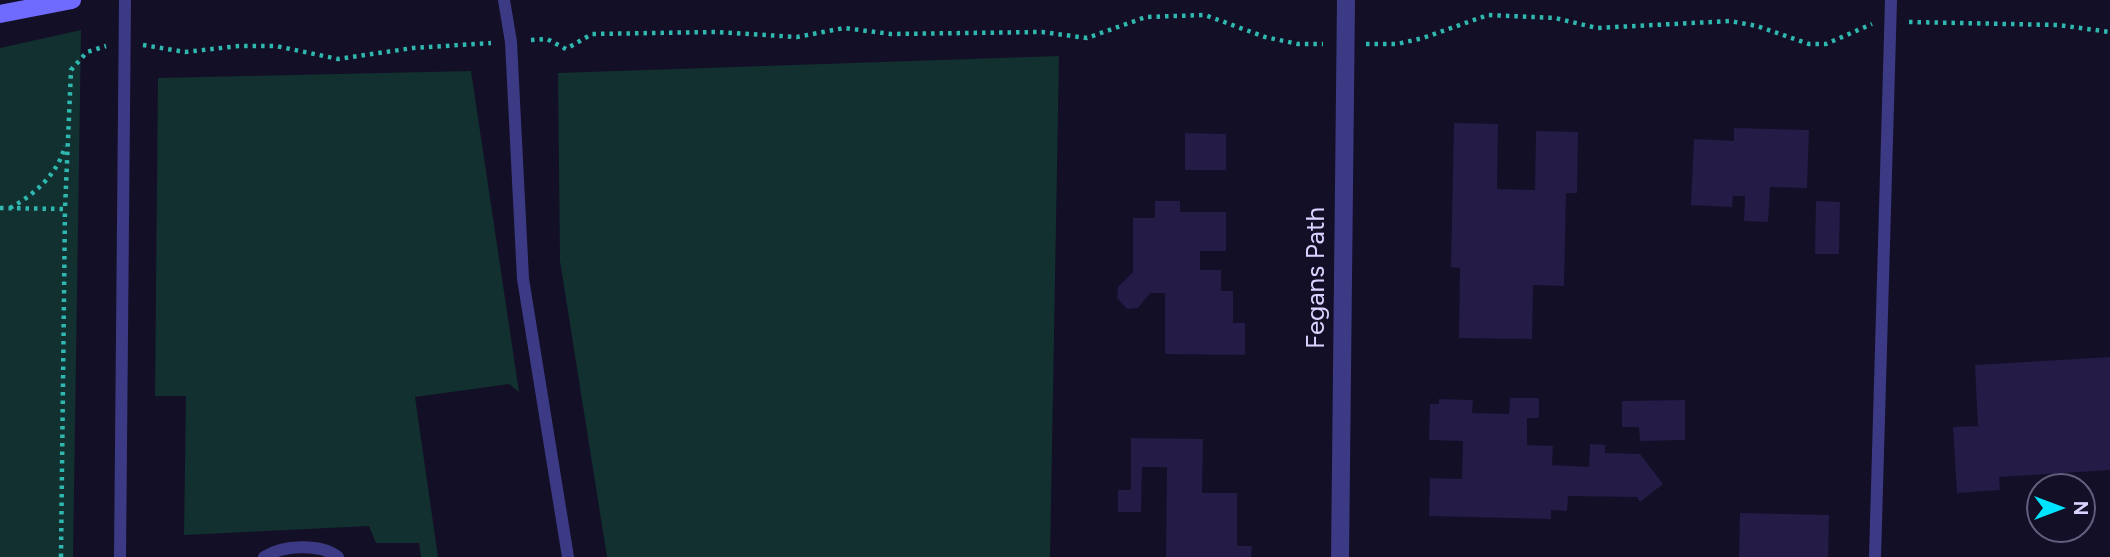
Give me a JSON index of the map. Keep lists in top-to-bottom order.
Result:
{
  "streets": {
    "street": ["Fegans Path"]
  },
  "north": "right"
}
